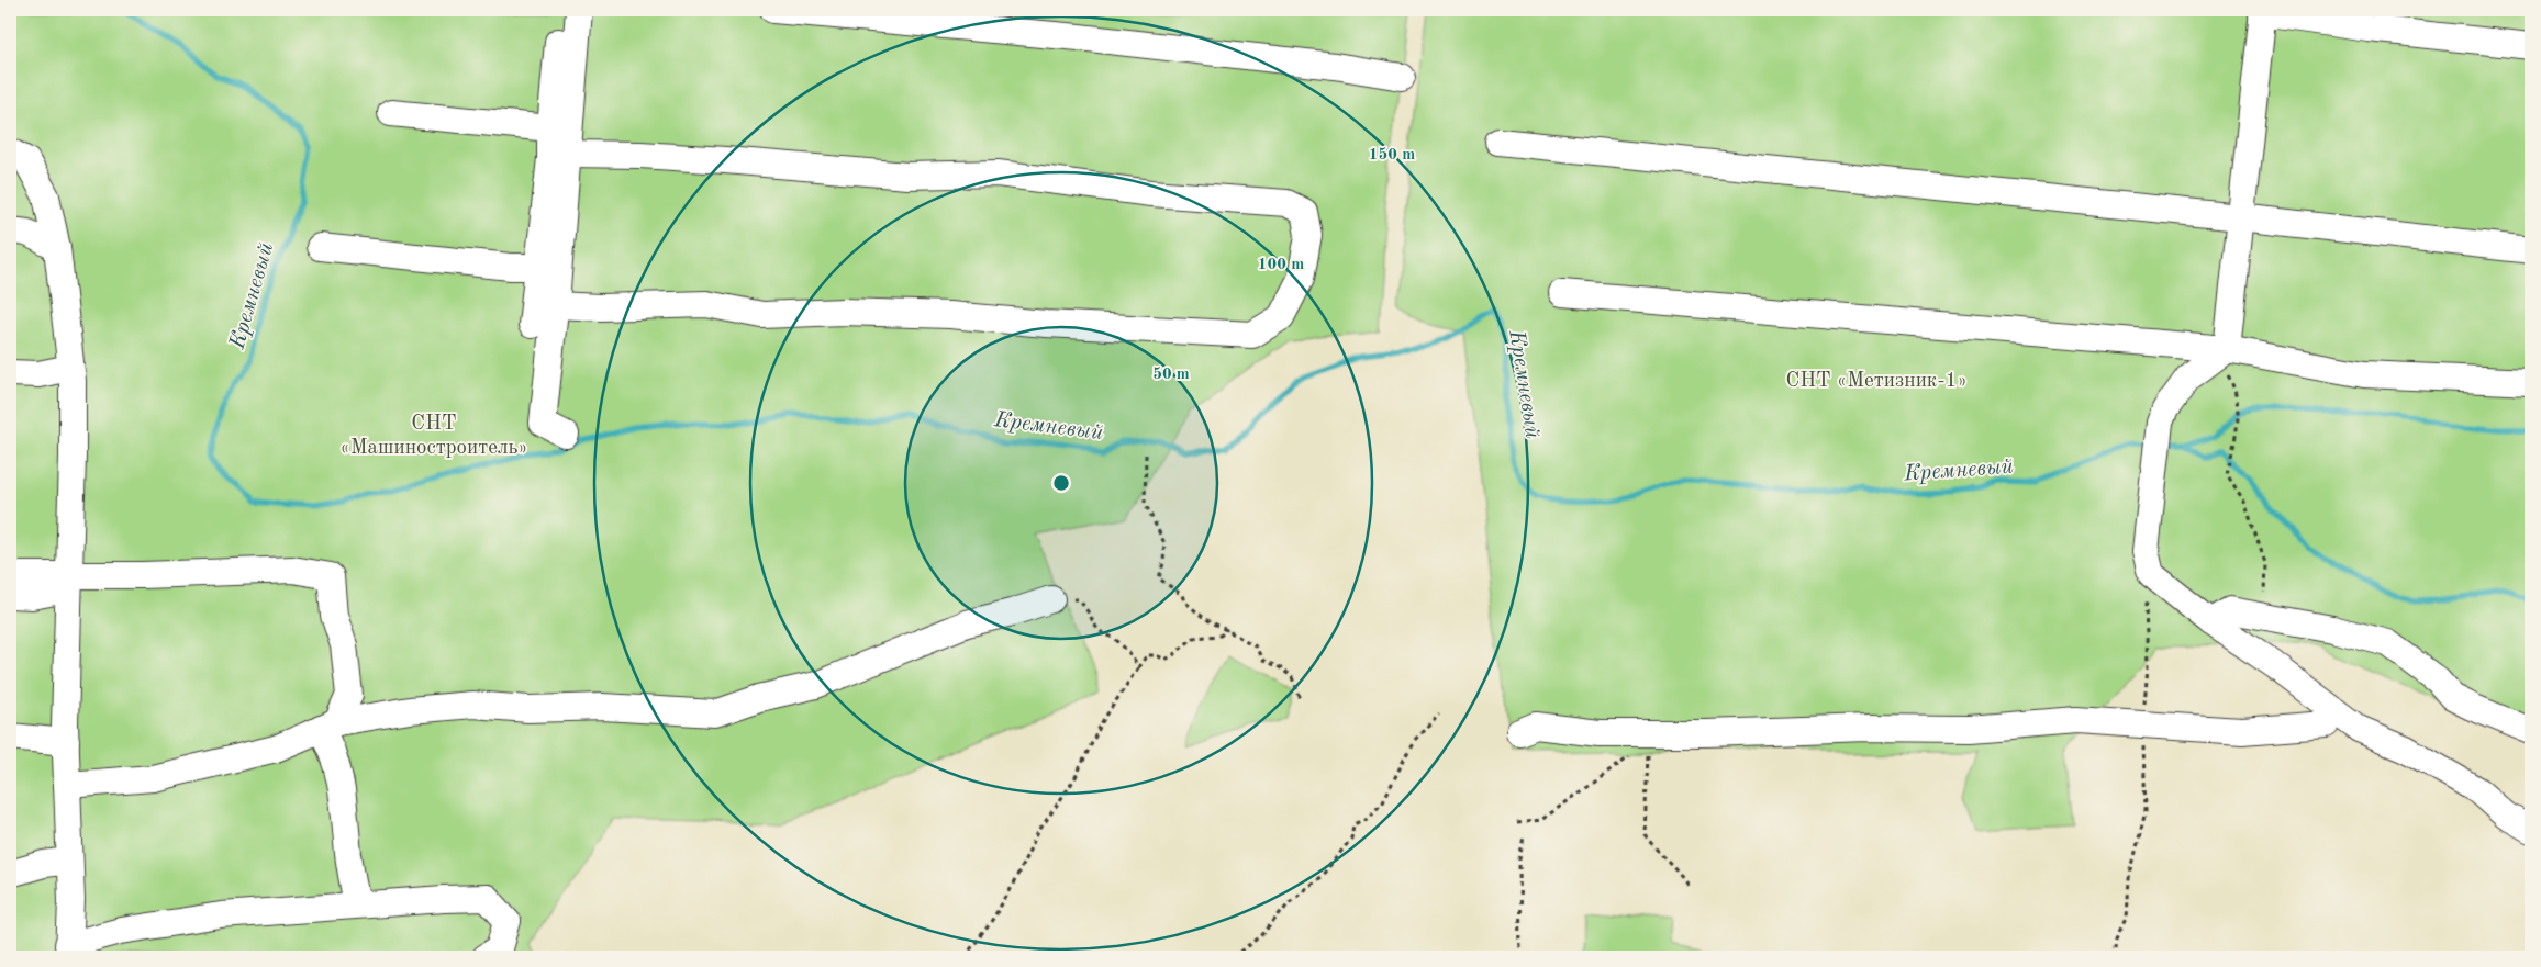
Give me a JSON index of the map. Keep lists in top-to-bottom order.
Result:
{
  "water": ["Кремневый"],
  "parks": ["СНТ «Метизник-1»", "СНТ «Машиностроитель»"],
  "rings": ["150 m", "100 m", "50 m"]
}
